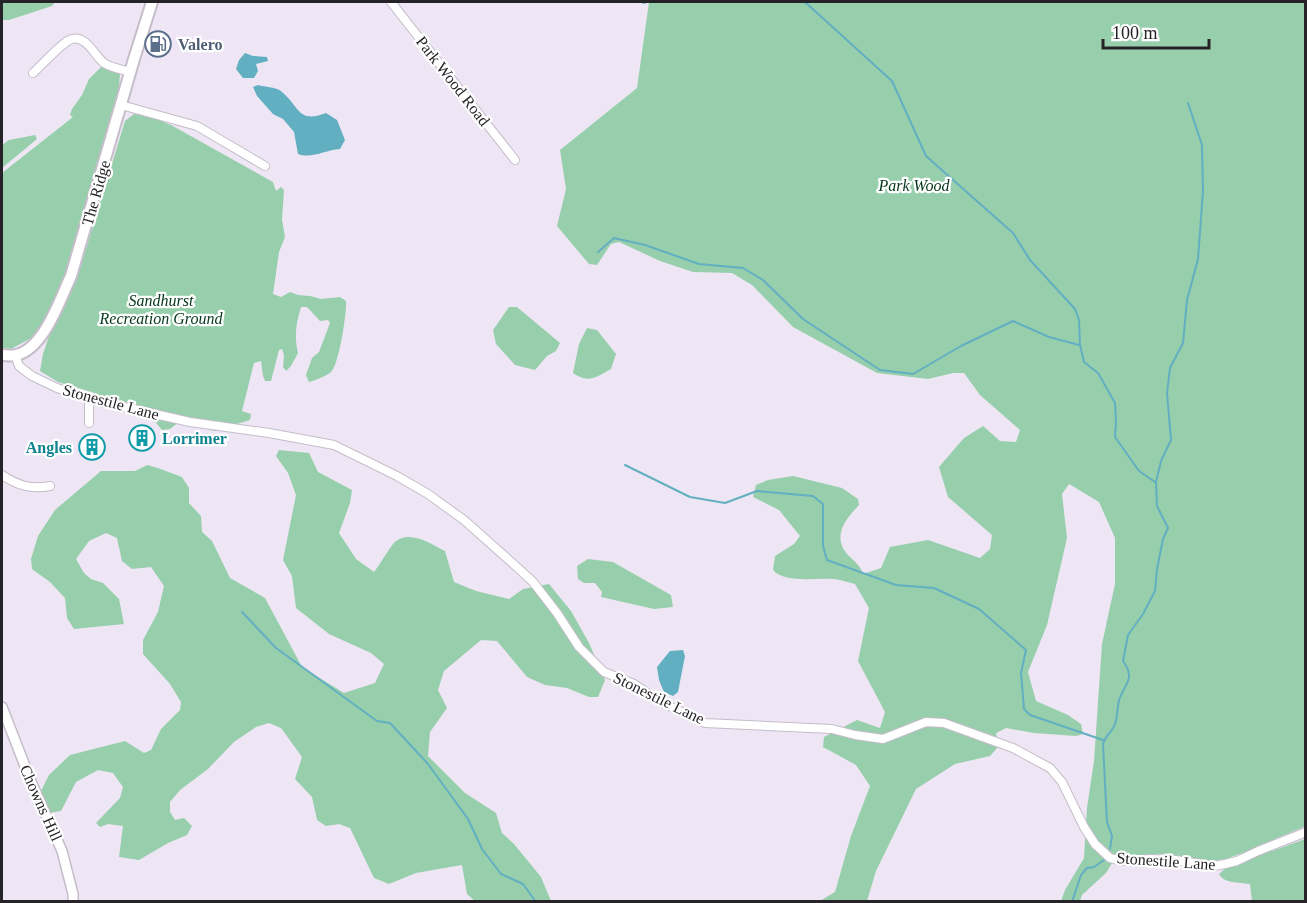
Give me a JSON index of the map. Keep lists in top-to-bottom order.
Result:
{
  "streets": {
    "main road": ["The Ridge"],
    "street": ["Park Wood Road", "Stonestile Lane", "Chowns Hill"]
  },
  "crossings": [
    ["The Ridge", "Stonestile Lane"]
  ],
  "parks": ["Park Wood", "Sandhurst Recreation Ground"],
  "places": {
    "fuel station": ["Valero"],
    "building": ["Lorrimer", "Angles"]
  },
  "scale_bar": "100 m"
}
